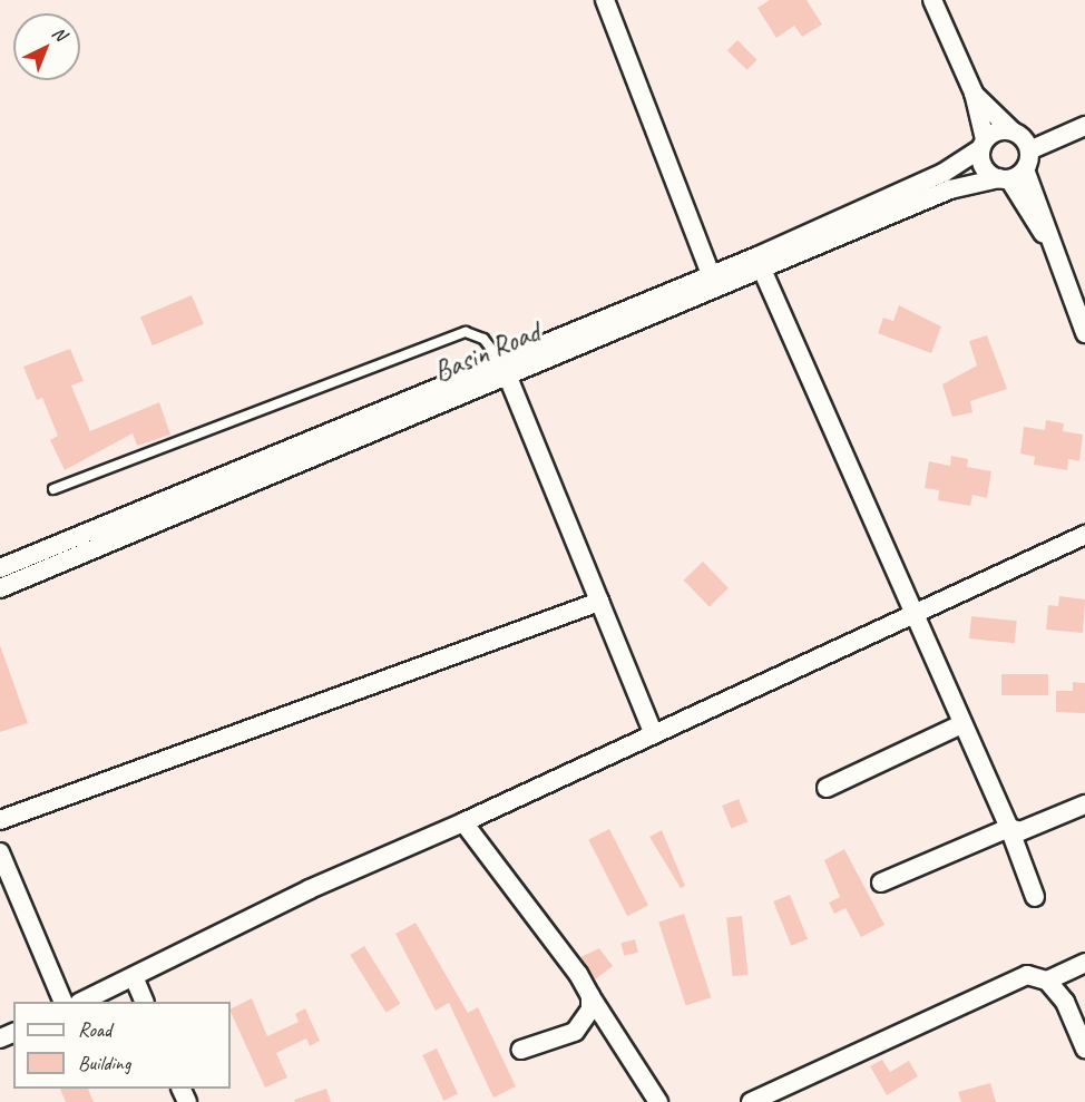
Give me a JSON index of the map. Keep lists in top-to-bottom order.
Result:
{
  "streets": {
    "street": ["Basin Road"]
  },
  "legend": ["Road", "Building"],
  "north": "top right"
}
